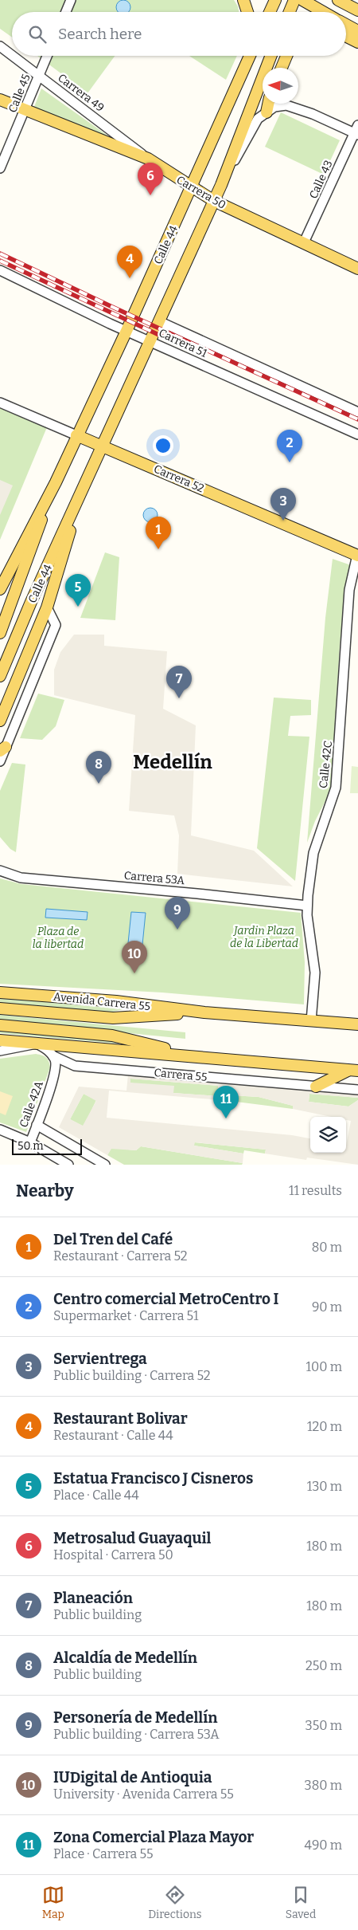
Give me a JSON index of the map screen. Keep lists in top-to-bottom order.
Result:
{
  "streets": {
    "main road": [
      "Carrera 50",
      "Calle 44",
      "Carrera 52",
      "Avenida Carrera 55"
    ],
    "street": [
      "Carrera 49",
      "Calle 45",
      "Calle 43",
      "Carrera 51",
      "Calle 42C",
      "Carrera 53A",
      "Carrera 55",
      "Calle 42A"
    ]
  },
  "crossings": [
    ["Carrera 49", "Calle 45"],
    ["Carrera 49", "Carrera 50"],
    ["Calle 45", "Carrera 50"],
    ["Calle 43", "Carrera 50"],
    ["Carrera 50", "Calle 44"],
    ["Calle 44", "Carrera 51"],
    ["Calle 44", "Carrera 52"],
    ["Carrera 52", "Calle 42C"],
    ["Calle 42C", "Carrera 53A"],
    ["Calle 42C", "Avenida Carrera 55"],
    ["Carrera 55", "Calle 42A"]
  ],
  "districts": ["Medellín"],
  "parks": ["Jardin Plaza de la Libertad", "Plaza de la libertad"],
  "scale_bar": "50 m",
  "north": "left",
  "page": {
    "search": "Search here",
    "pins": [
      "6",
      "4",
      "2",
      "3",
      "1",
      "5",
      "7",
      "8",
      "9",
      "10",
      "11"
    ],
    "scale": "50 m",
    "heading": ["Nearby", "11 results"],
    "list": [
      {
        "mark": "1",
        "name": "Del Tren del Café",
        "note": "Restaurant · Carrera 52",
        "value": "80 m"
      },
      {
        "mark": "2",
        "name": "Centro comercial MetroCentro I",
        "note": "Supermarket · Carrera 51",
        "value": "90 m"
      },
      {
        "mark": "3",
        "name": "Servientrega",
        "note": "Public building · Carrera 52",
        "value": "100 m"
      },
      {
        "mark": "4",
        "name": "Restaurant Bolivar",
        "note": "Restaurant · Calle 44",
        "value": "120 m"
      },
      {
        "mark": "5",
        "name": "Estatua Francisco J Cisneros",
        "note": "Place · Calle 44",
        "value": "130 m"
      },
      {
        "mark": "6",
        "name": "Metrosalud Guayaquil",
        "note": "Hospital · Carrera 50",
        "value": "180 m"
      },
      {
        "mark": "7",
        "name": "Planeación",
        "note": "Public building",
        "value": "180 m"
      },
      {
        "mark": "8",
        "name": "Alcaldía de Medellín",
        "note": "Public building",
        "value": "250 m"
      },
      {
        "mark": "9",
        "name": "Personería de Medellín",
        "note": "Public building · Carrera 53A",
        "value": "350 m"
      },
      {
        "mark": "10",
        "name": "IUDigital de Antioquia",
        "note": "University · Avenida Carrera 55",
        "value": "380 m"
      },
      {
        "mark": "11",
        "name": "Zona Comercial Plaza Mayor",
        "note": "Place · Carrera 55",
        "value": "490 m"
      }
    ],
    "nav": ["Map", "Directions", "Saved"]
  }
}
